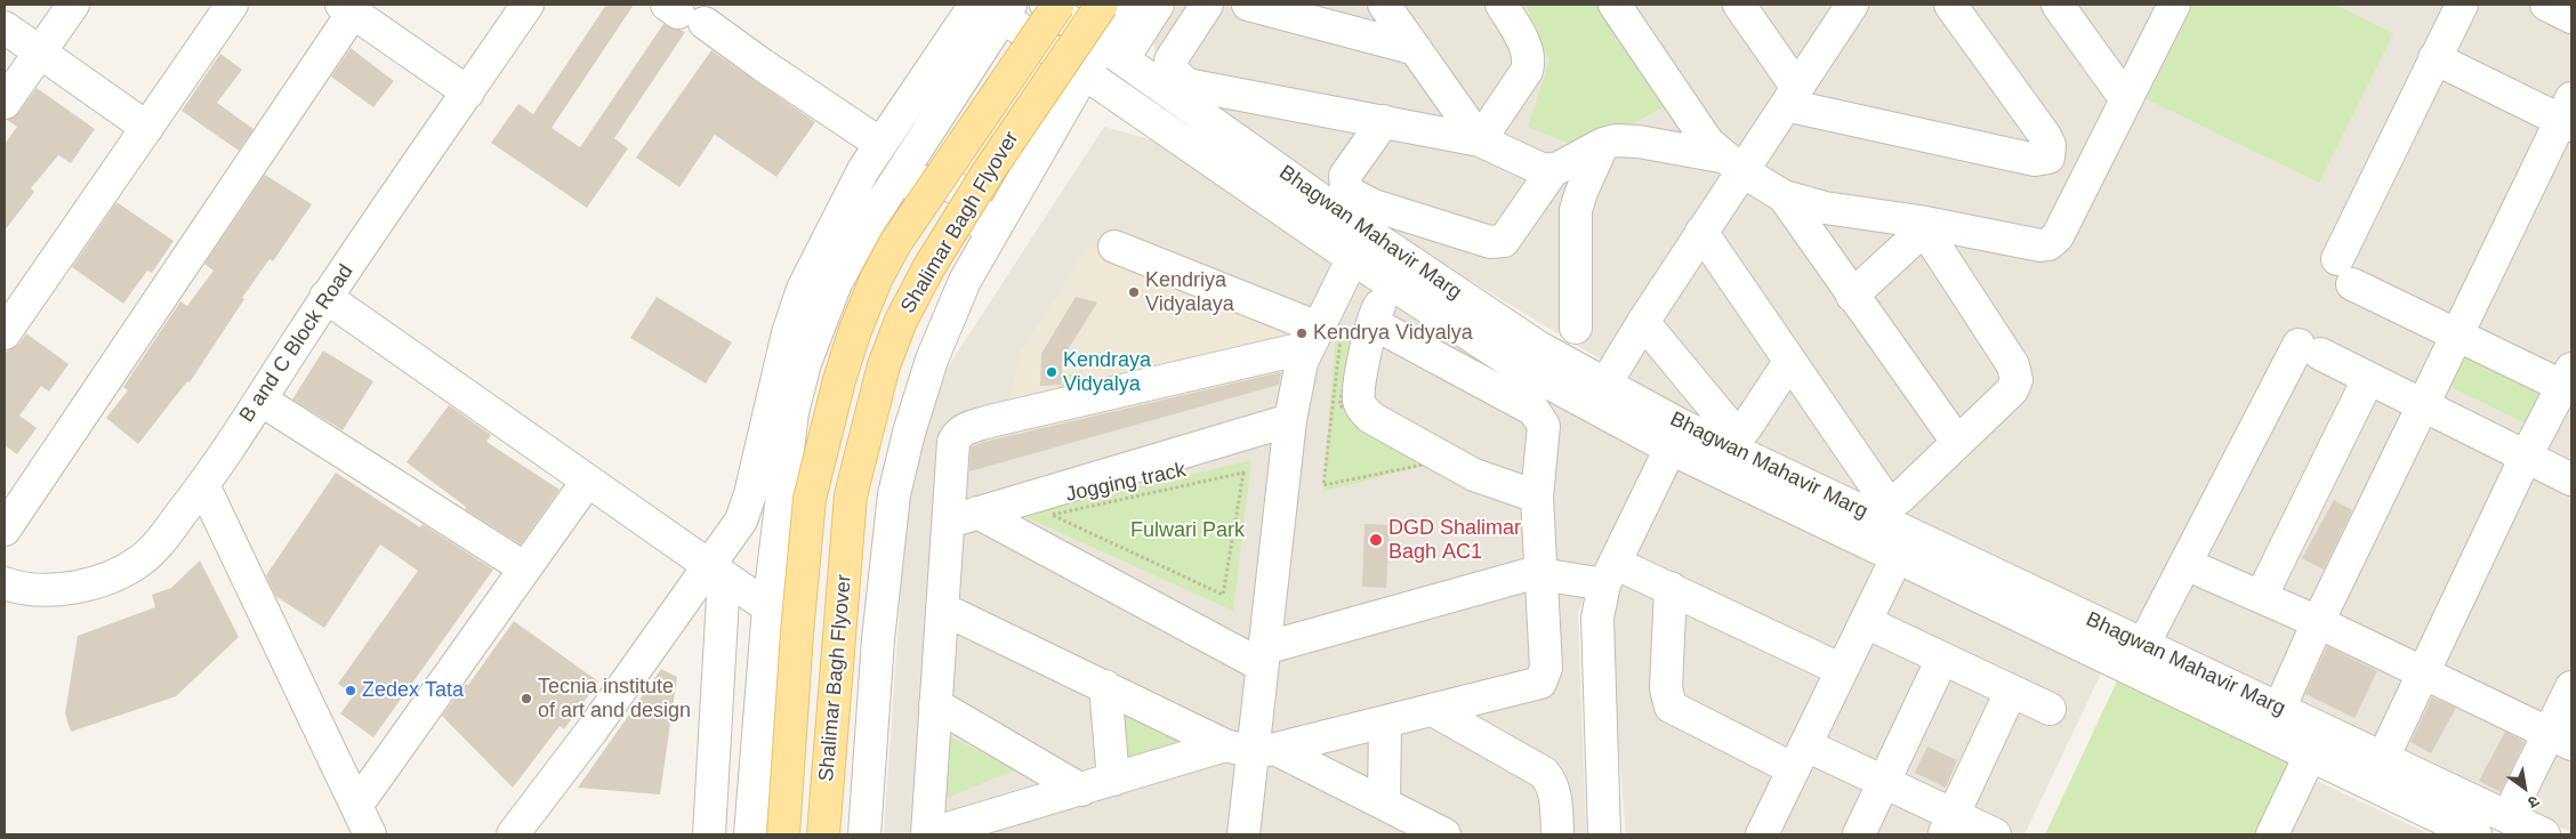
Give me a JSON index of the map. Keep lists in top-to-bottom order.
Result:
{
  "streets": {
    "main road": ["Shalimar Bagh Flyover"],
    "street": ["Bhagwan Mahavir Marg", "B and C Block Road"],
    "path": ["Jogging track"]
  },
  "parks": ["Fulwari Park"],
  "places": [
    "Kendriya Vidyalaya",
    "Kendrya Vidyalya",
    "Kendraya Vidyalya",
    "DGD Shalimar Bagh AC1",
    "Zedex Tata",
    "Tecnia institute of art and design"
  ],
  "north": "bottom right"
}
